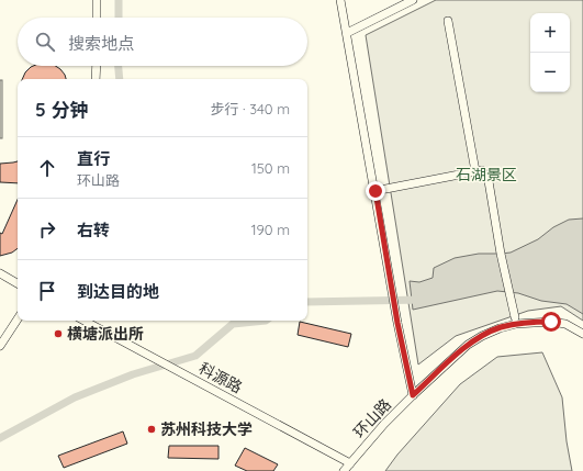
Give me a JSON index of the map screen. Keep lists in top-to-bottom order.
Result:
{
  "streets": {
    "street": ["科源路", "环山路"]
  },
  "crossings": [
    ["科源路", "环山路"]
  ],
  "parks": ["石湖景区"],
  "places": ["横塘派出所", "苏州科技大学"],
  "page": {
    "map_buttons": ["+", "−"],
    "search": "搜索地点",
    "heading": ["5 分钟", "步行 · 340 m"],
    "list": [
      ["直行", "环山路", "150 m"],
      ["右转", "190 m"],
      "到达目的地"
    ]
  }
}
